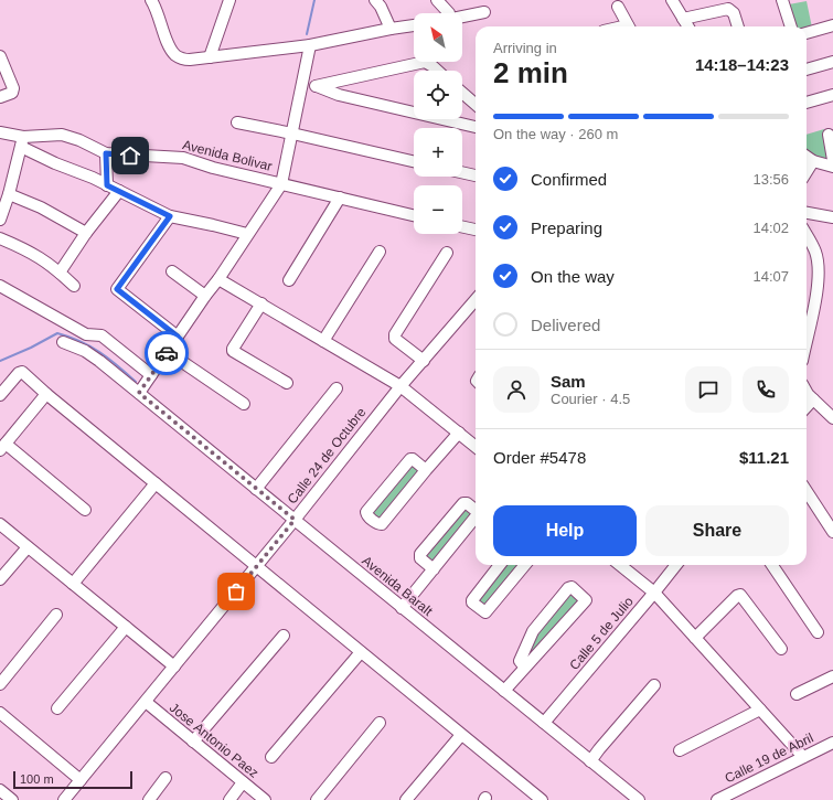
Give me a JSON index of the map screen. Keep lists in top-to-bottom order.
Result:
{
  "streets": {
    "street": [
      "Avenida Bolivar",
      "Calle 24 de Octubre",
      "Avenida Baralt",
      "Calle 5 de Julio",
      "Jose Antonio Paez",
      "Calle 19 de Abril"
    ]
  },
  "crossings": [
    ["Calle 24 de Octubre", "Avenida Baralt"],
    ["Calle 24 de Octubre", "Jose Antonio Paez"],
    ["Avenida Baralt", "Calle 5 de Julio"]
  ],
  "scale_bar": "100 m",
  "north": "top left",
  "page": {
    "map_buttons": ["+", "−"],
    "heading": ["2 min", "Arriving in", "14:18–14:23"],
    "panel": [
      "Sam",
      "Courier · 4.5",
      "Order #5478",
      "$11.21"
    ],
    "bar": "On the way · 260 m",
    "list": [
      ["Confirmed", "13:56"],
      ["Preparing", "14:02"],
      ["On the way", "14:07"],
      "Delivered"
    ],
    "buttons": ["Help", "Share"],
    "scale": "100 m"
  }
}
